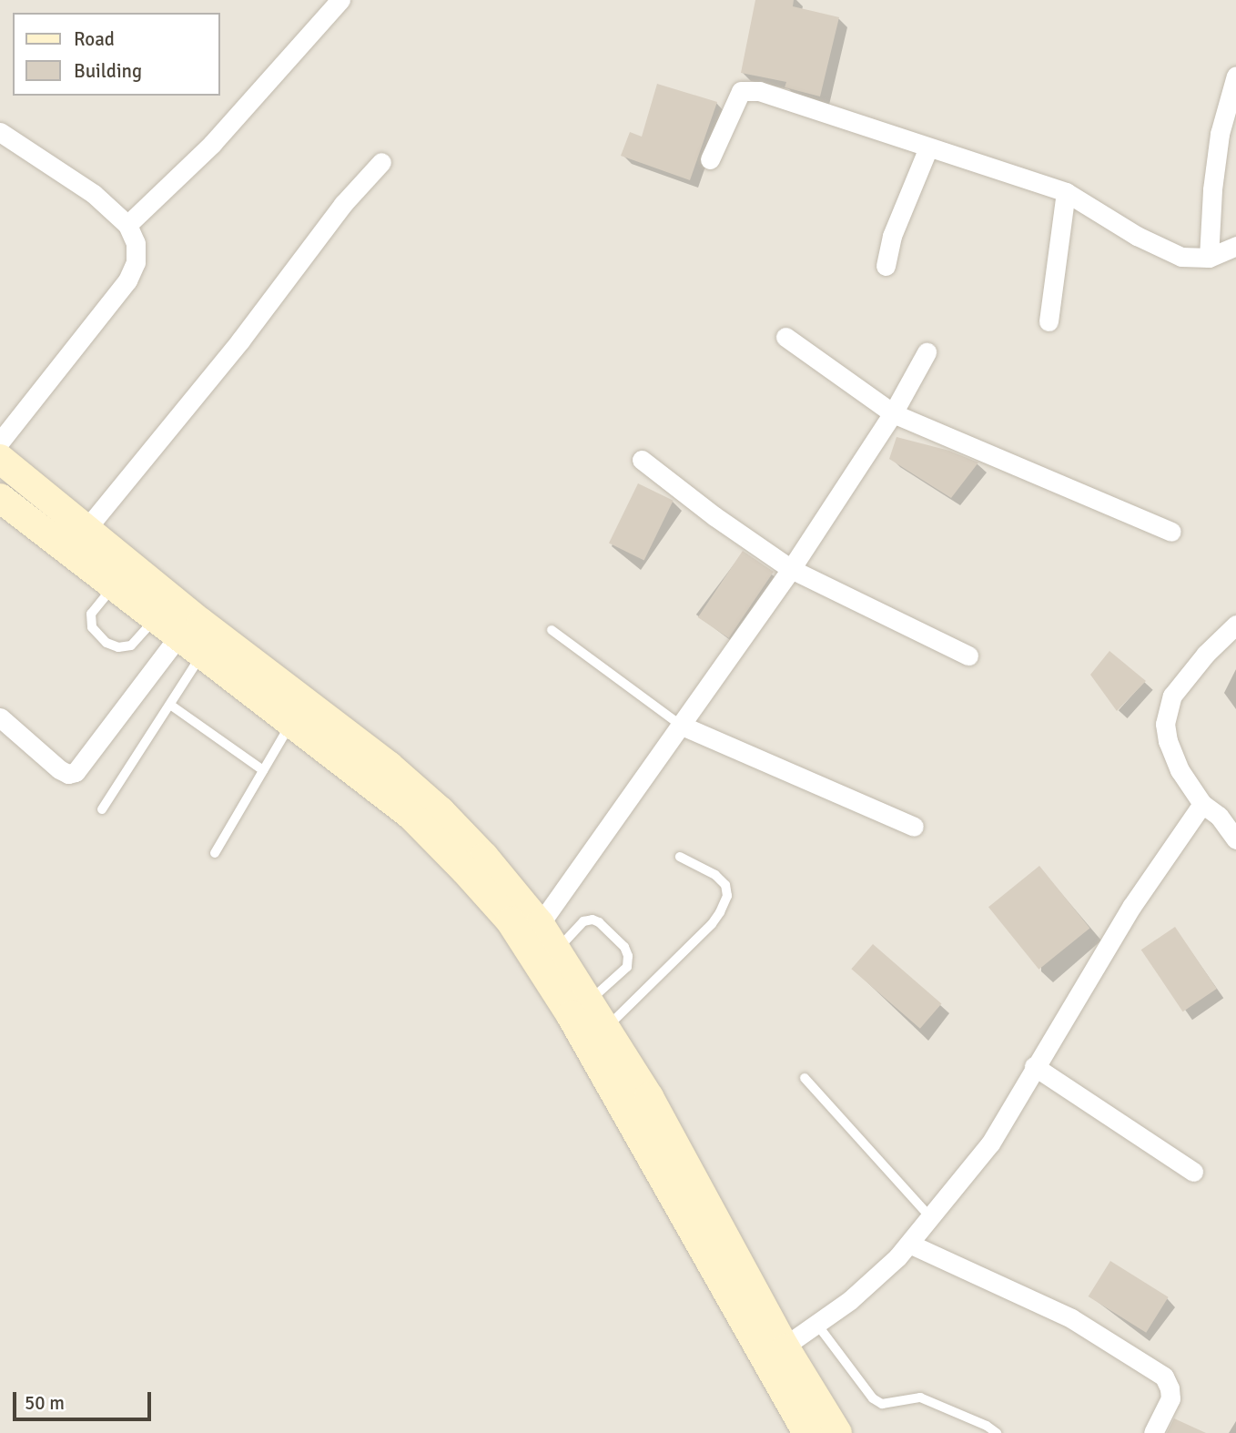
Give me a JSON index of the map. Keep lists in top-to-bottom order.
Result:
{
  "legend": ["Road", "Building"],
  "scale_bar": "50 m"
}
